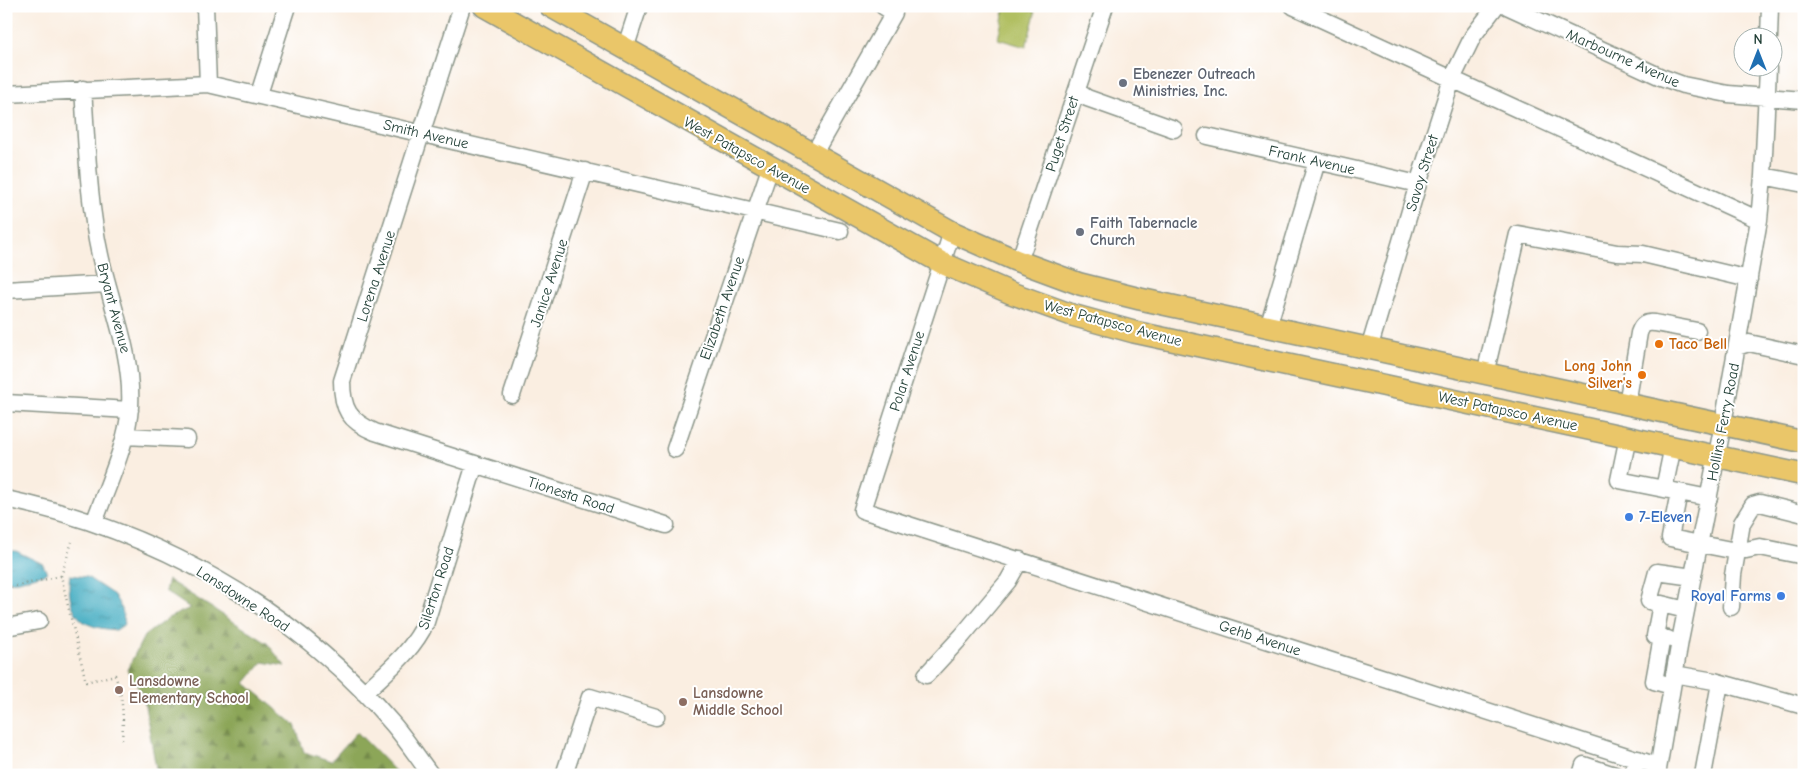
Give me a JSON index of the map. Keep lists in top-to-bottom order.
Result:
{
  "streets": {
    "main road": ["West Patapsco Avenue"],
    "street": [
      "Marbourne Avenue",
      "Smith Avenue",
      "Puget Street",
      "Frank Avenue",
      "Savoy Street",
      "Lorena Avenue",
      "Janice Avenue",
      "Bryant Avenue",
      "Elizabeth Avenue",
      "Polar Avenue",
      "Hollins Ferry Road",
      "Tionesta Road",
      "Silerton Road",
      "Lansdowne Road",
      "Gehb Avenue"
    ]
  },
  "crossings": [
    ["Marbourne Avenue", "Hollins Ferry Road"],
    ["Smith Avenue", "Lorena Avenue"],
    ["Smith Avenue", "Janice Avenue"],
    ["Smith Avenue", "Bryant Avenue"],
    ["Smith Avenue", "Elizabeth Avenue"],
    ["Puget Street", "West Patapsco Avenue"],
    ["West Patapsco Avenue", "Savoy Street"],
    ["West Patapsco Avenue", "Elizabeth Avenue"],
    ["West Patapsco Avenue", "Polar Avenue"],
    ["West Patapsco Avenue", "Hollins Ferry Road"],
    ["Frank Avenue", "Savoy Street"],
    ["Lorena Avenue", "Tionesta Road"],
    ["Lorena Avenue", "Silerton Road"],
    ["Bryant Avenue", "Lansdowne Road"],
    ["Polar Avenue", "Gehb Avenue"],
    ["Hollins Ferry Road", "Gehb Avenue"],
    ["Tionesta Road", "Silerton Road"],
    ["Silerton Road", "Lansdowne Road"]
  ],
  "places": [
    "Ebenezer Outreach Ministries, Inc.",
    "Faith Tabernacle Church",
    "Taco Bell",
    "Long John Silver's",
    "7-Eleven",
    "Royal Farms",
    "Lansdowne Elementary School",
    "Lansdowne Middle School"
  ],
  "north": "top"
}
